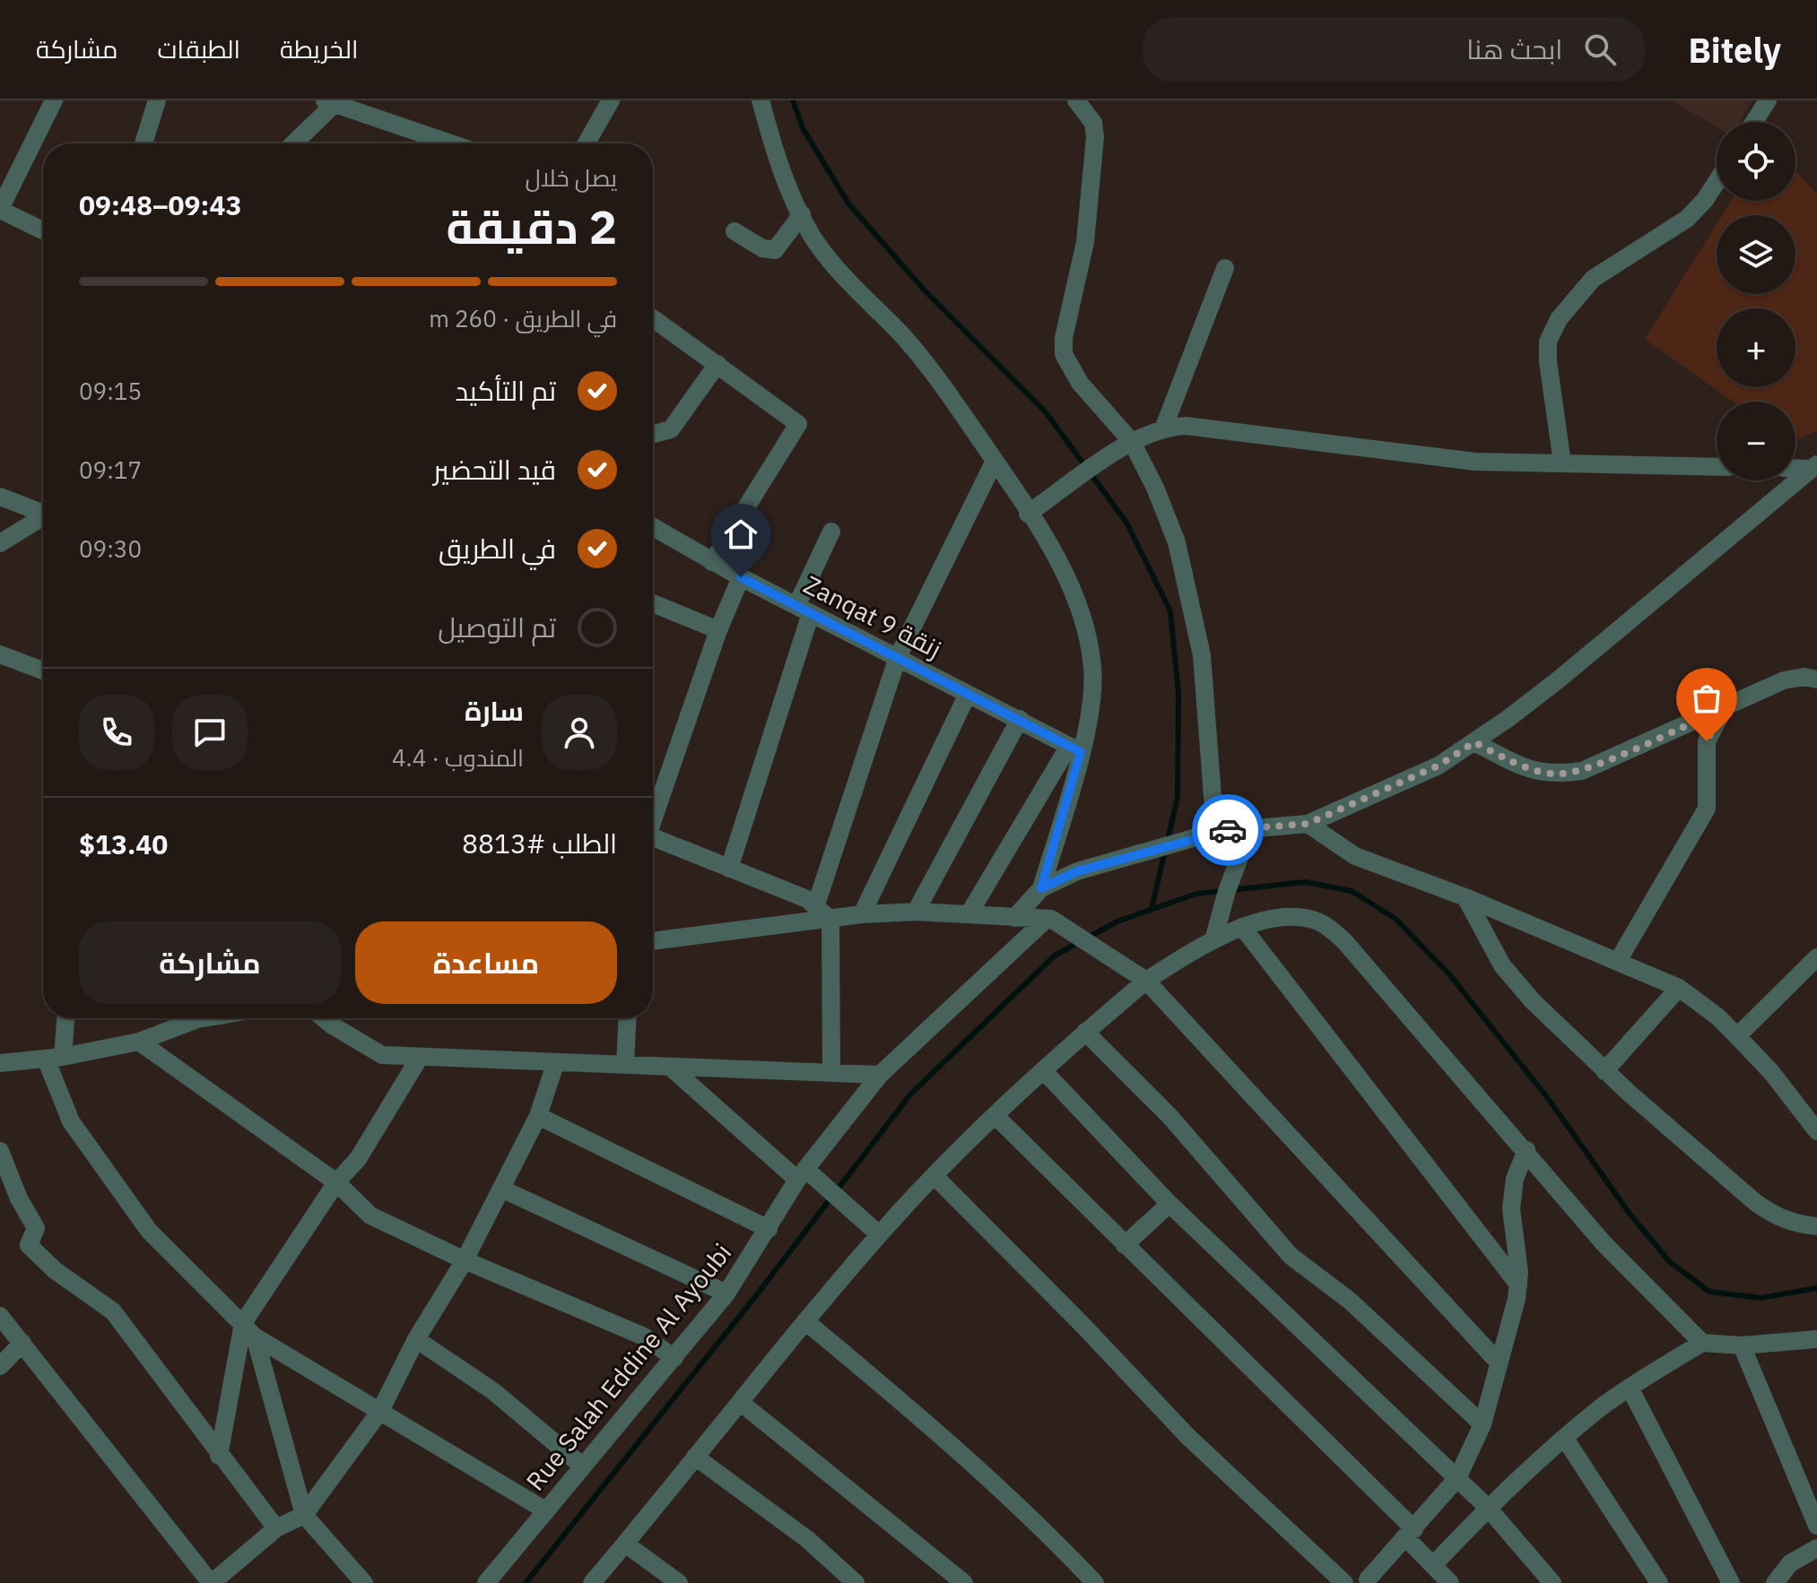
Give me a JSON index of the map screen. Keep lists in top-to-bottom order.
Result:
{
  "streets": {
    "street": ["Zanqat 9 زنقة", "Rue Salah Eddine Al Ayoubi"]
  },
  "page": {
    "header": "Bitely",
    "search": "ابحث هنا",
    "nav": ["الخريطة", "الطبقات", "مشاركة"],
    "map_buttons": ["+", "−"],
    "heading": ["2 دقيقة", "يصل خلال", "09:43–09:48"],
    "panel": [
      "سارة",
      "المندوب · 4.4",
      "الطلب #8813",
      "$13.40"
    ],
    "bar": "في الطريق · 260 m",
    "list": [
      ["تم التأكيد", "09:15"],
      ["قيد التحضير", "09:17"],
      ["في الطريق", "09:30"],
      "تم التوصيل"
    ],
    "buttons": ["مساعدة", "مشاركة"]
  }
}
